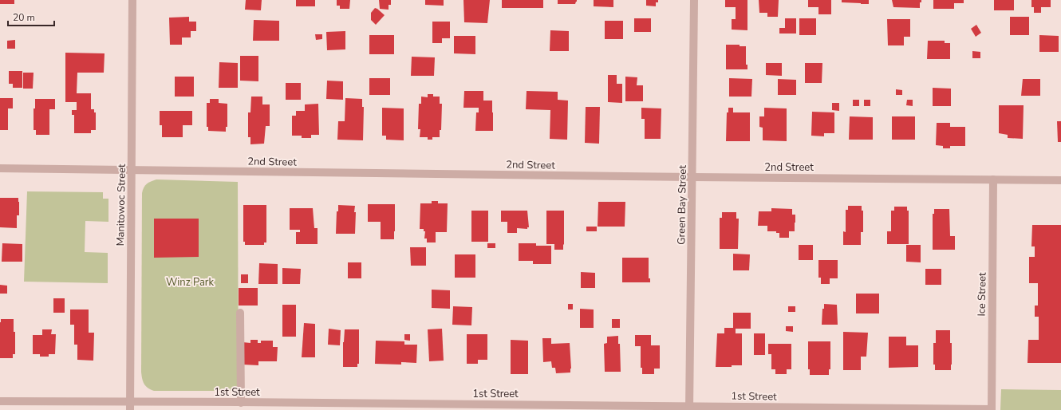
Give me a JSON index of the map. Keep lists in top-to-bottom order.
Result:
{
  "streets": {
    "street": [
      "2nd Street",
      "Manitowoc Street",
      "Green Bay Street",
      "Ice Street",
      "1st Street"
    ]
  },
  "crossings": [
    ["2nd Street", "Manitowoc Street"],
    ["2nd Street", "Green Bay Street"],
    ["2nd Street", "Ice Street"],
    ["Manitowoc Street", "1st Street"],
    ["Green Bay Street", "1st Street"],
    ["Ice Street", "1st Street"]
  ],
  "parks": ["Winz Park"],
  "scale_bar": "20 m"
}
